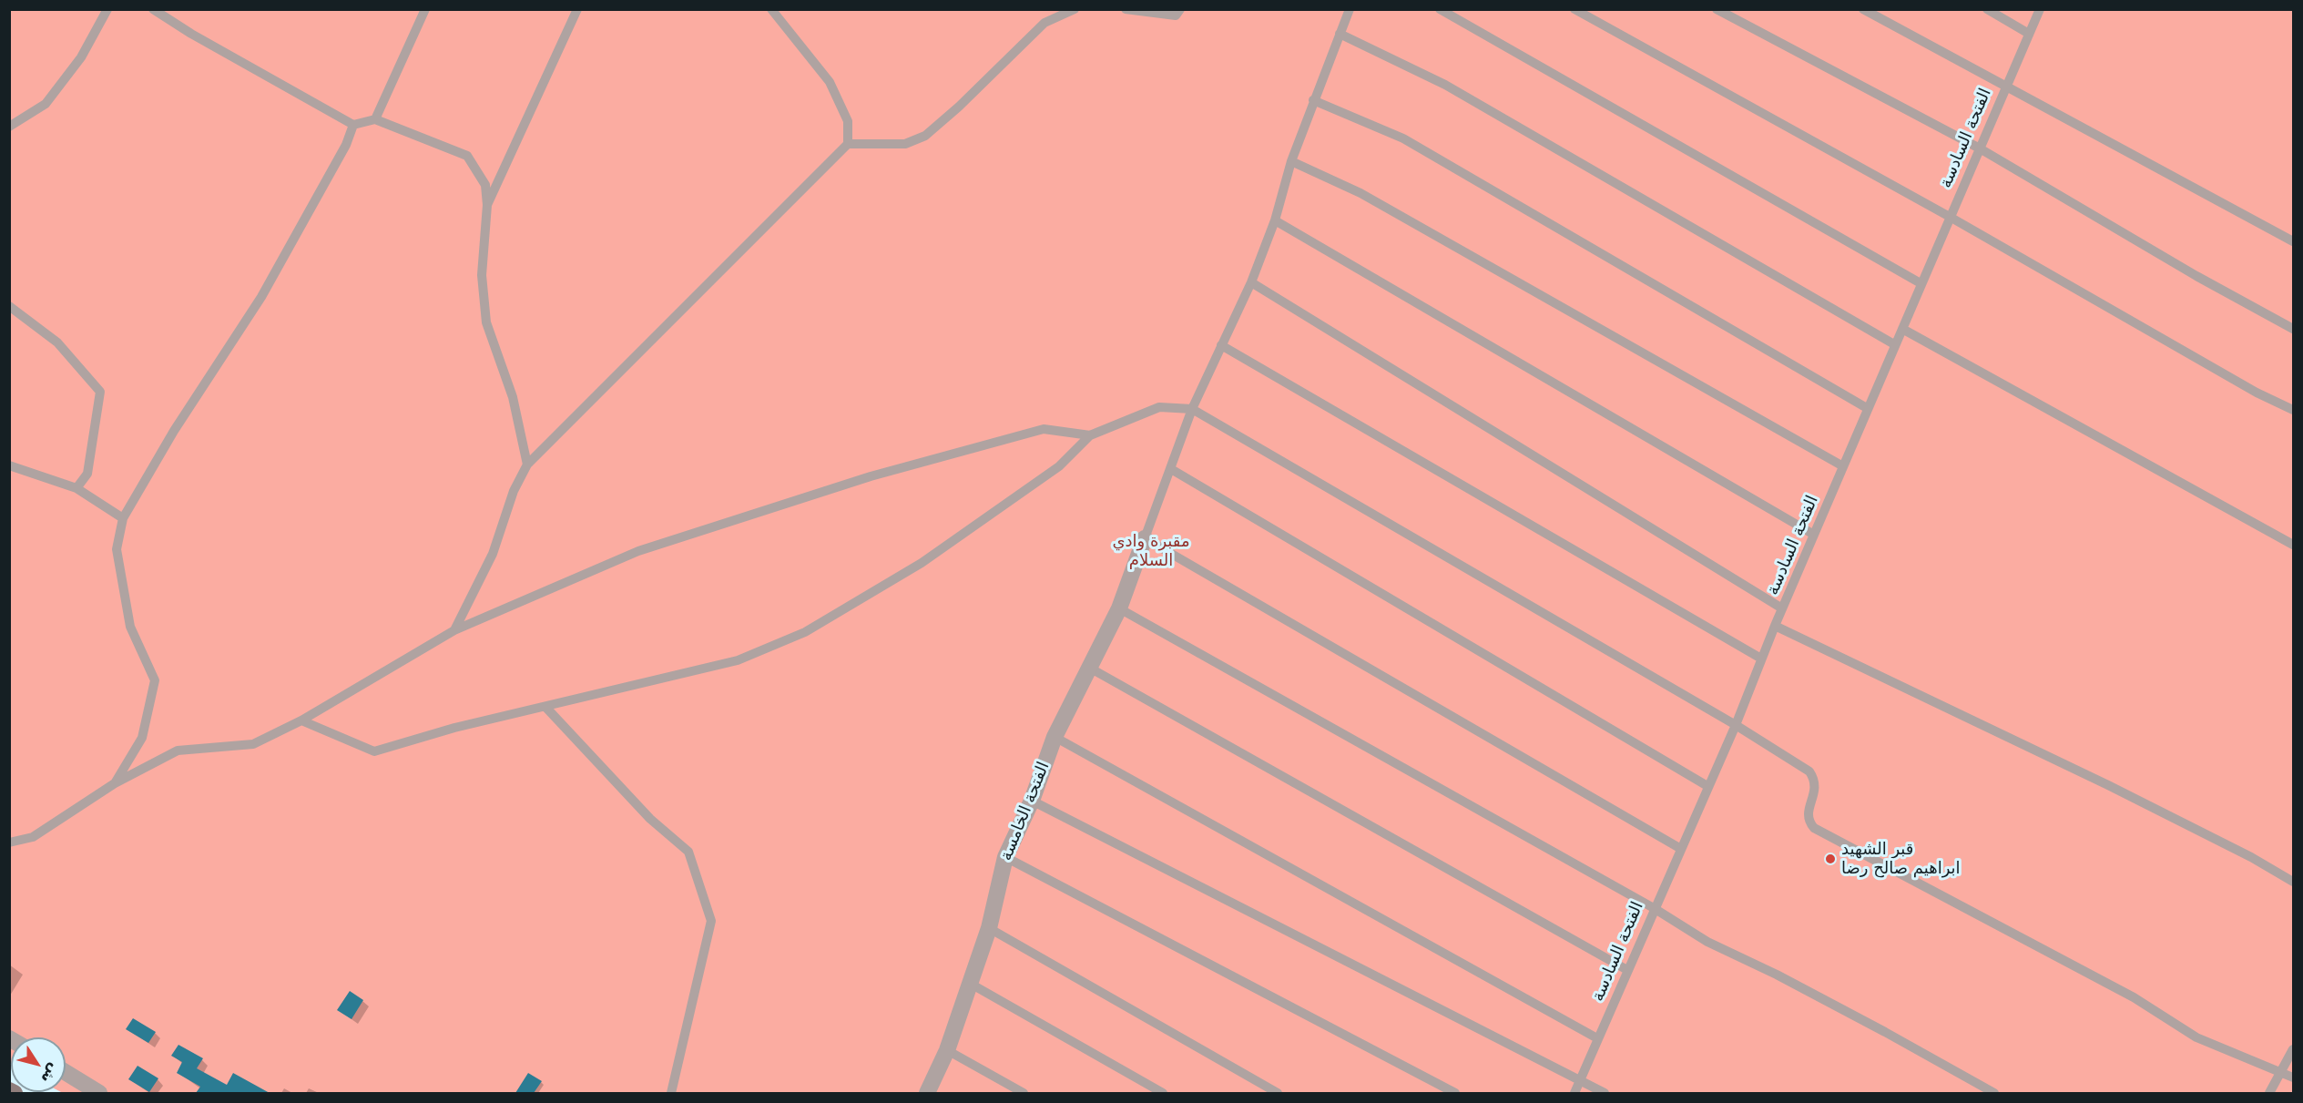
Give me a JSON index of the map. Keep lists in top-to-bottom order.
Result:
{
  "streets": {
    "street": ["الفتحة الخامسة"],
    "lane": ["الفتحة السادسة"]
  },
  "parks": ["مقبرة وادي السلام"],
  "places": ["قبر الشهيد ابراهيم صالح رضا"],
  "north": "bottom right"
}
